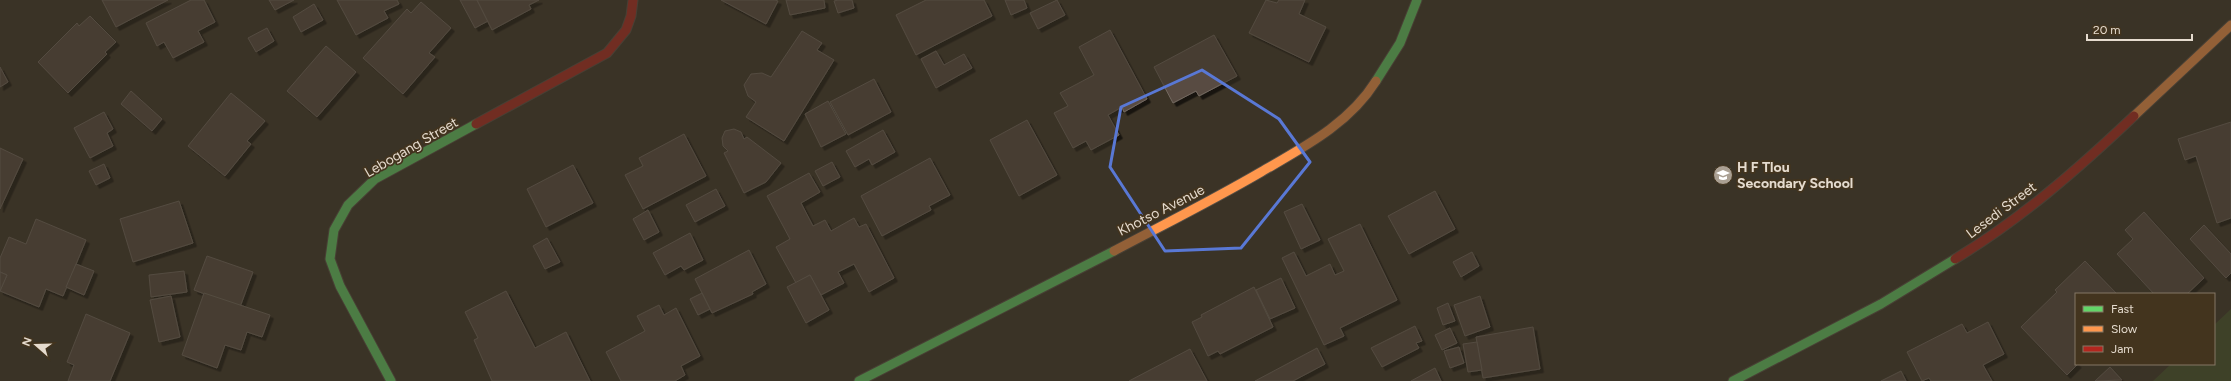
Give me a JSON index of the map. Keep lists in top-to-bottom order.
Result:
{
  "streets": {
    "street": ["Lebogang Street", "Khotso Avenue", "Lesedi Street"]
  },
  "places": {
    "school or university": ["H F Tlou Secondary School"]
  },
  "legend": ["Fast", "Slow", "Jam"],
  "scale_bar": "20 m",
  "north": "left"
}
